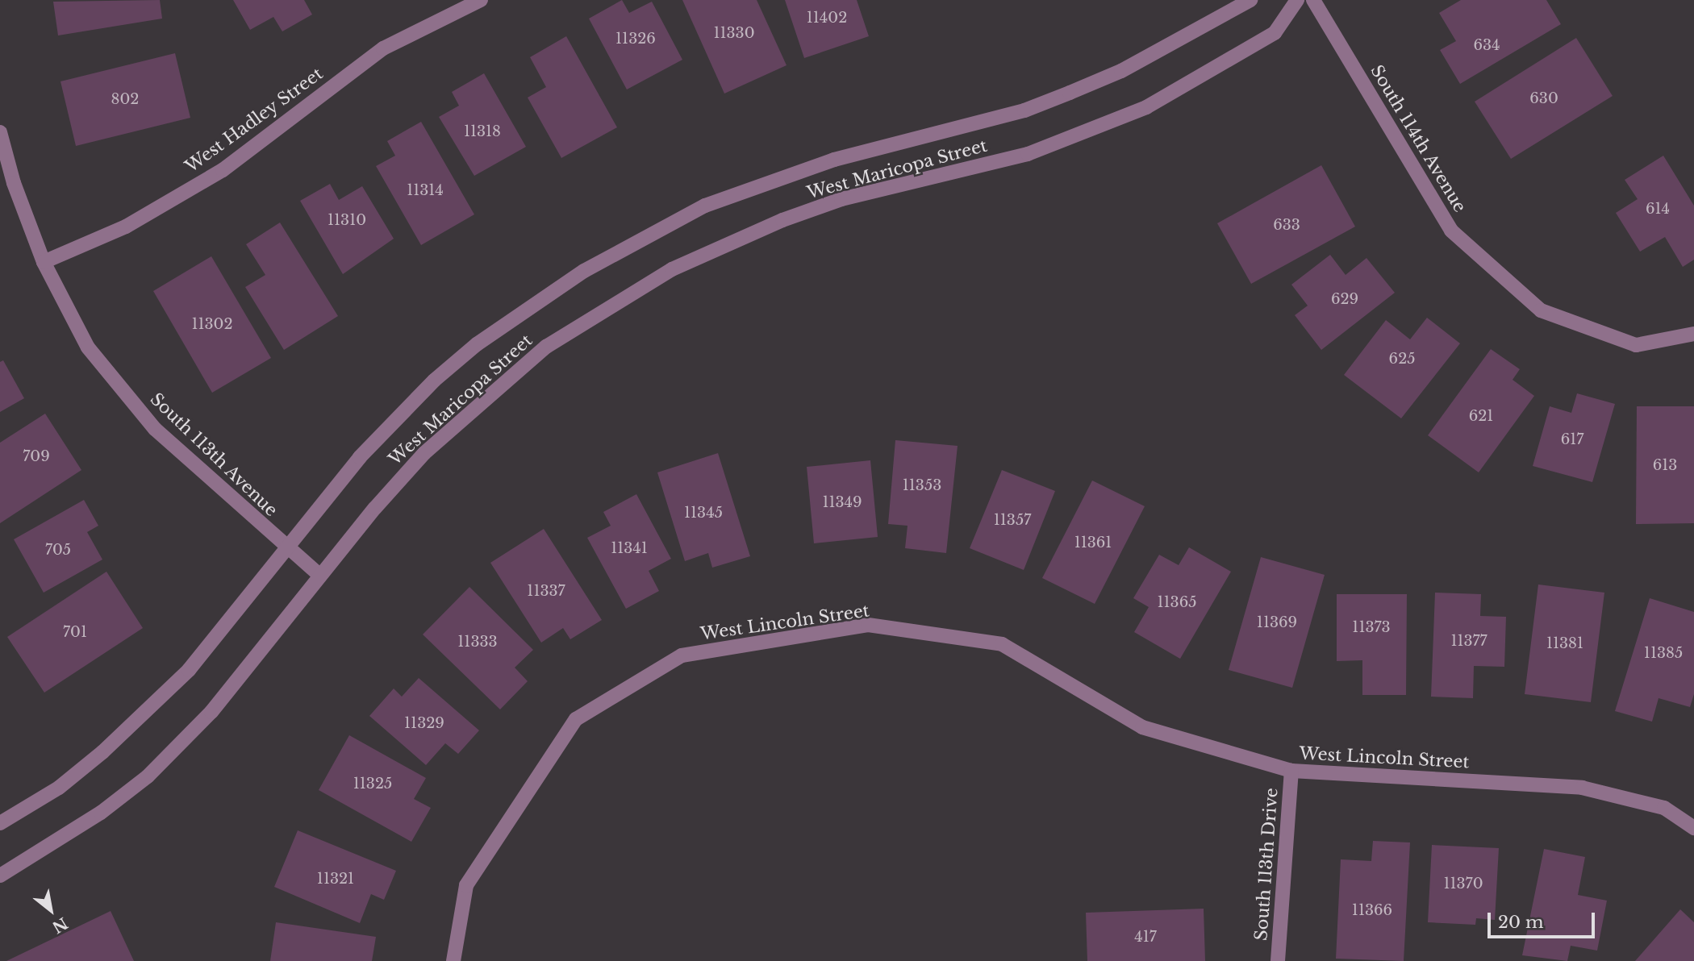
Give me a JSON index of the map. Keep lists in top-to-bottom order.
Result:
{
  "streets": {
    "street": [
      "West Hadley Street",
      "South 114th Avenue",
      "West Maricopa Street",
      "South 113th Avenue",
      "West Lincoln Street",
      "South 113th Drive"
    ]
  },
  "crossings": [
    ["West Hadley Street", "South 113th Avenue"],
    ["West Maricopa Street", "South 113th Avenue"],
    ["West Lincoln Street", "South 113th Drive"]
  ],
  "house_numbers": [
    "11402",
    "11330",
    "11326",
    "634",
    "630",
    "802",
    "11318",
    "11314",
    "614",
    "11310",
    "633",
    "629",
    "11302",
    "625",
    "621",
    "617",
    "709",
    "613",
    "11353",
    "11349",
    "11345",
    "11357",
    "11361",
    "11341",
    "705",
    "11337",
    "11365",
    "11369",
    "11373",
    "701",
    "11377",
    "11333",
    "11381",
    "11385",
    "11329",
    "11325",
    "11321",
    "11370",
    "11366",
    "417"
  ],
  "scale_bar": "20 m",
  "north": "bottom right"
}
